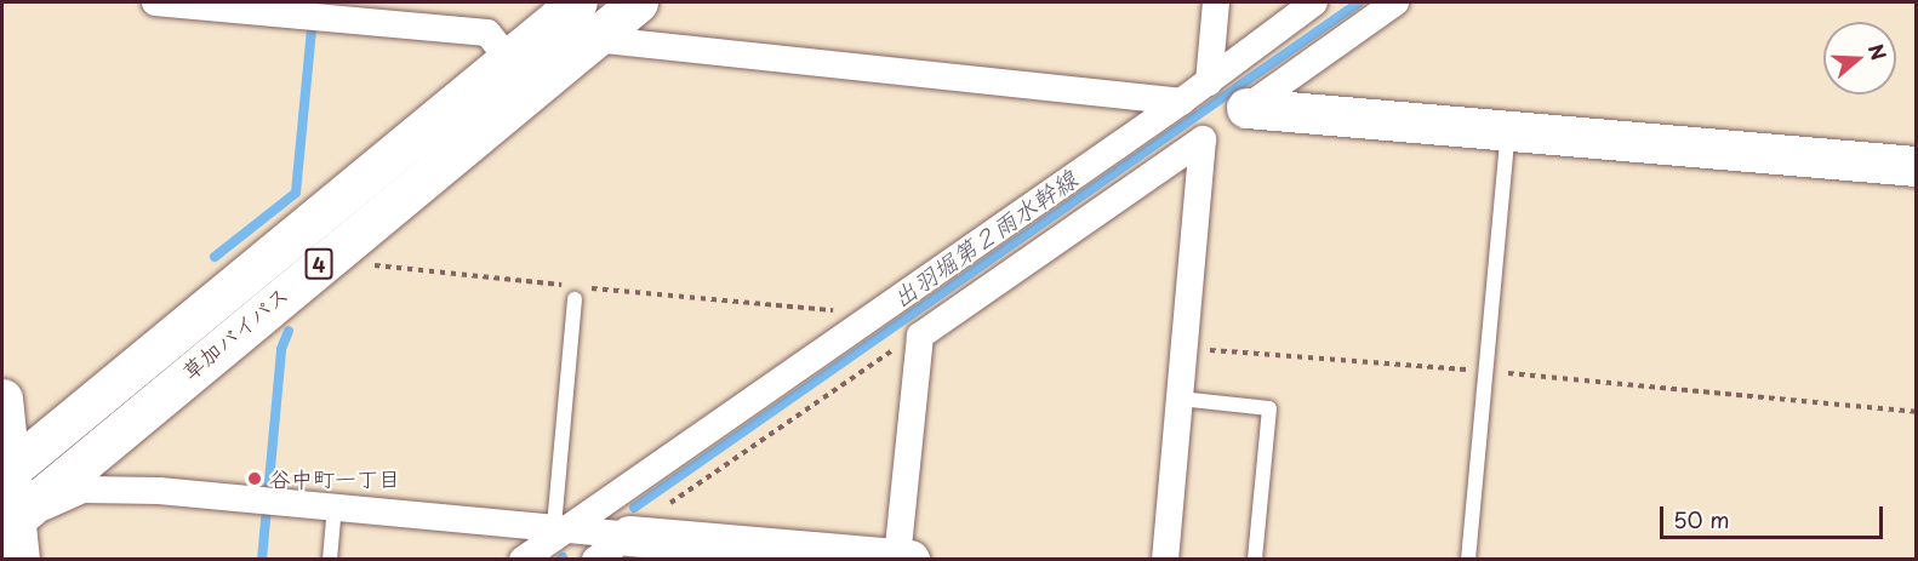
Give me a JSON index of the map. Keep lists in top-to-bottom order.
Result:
{
  "streets": {
    "main road": ["4", "草加バイパス"]
  },
  "water": ["出羽堀第２雨水幹線"],
  "places": ["谷中町一丁目"],
  "scale_bar": "50 m",
  "north": "right"
}
